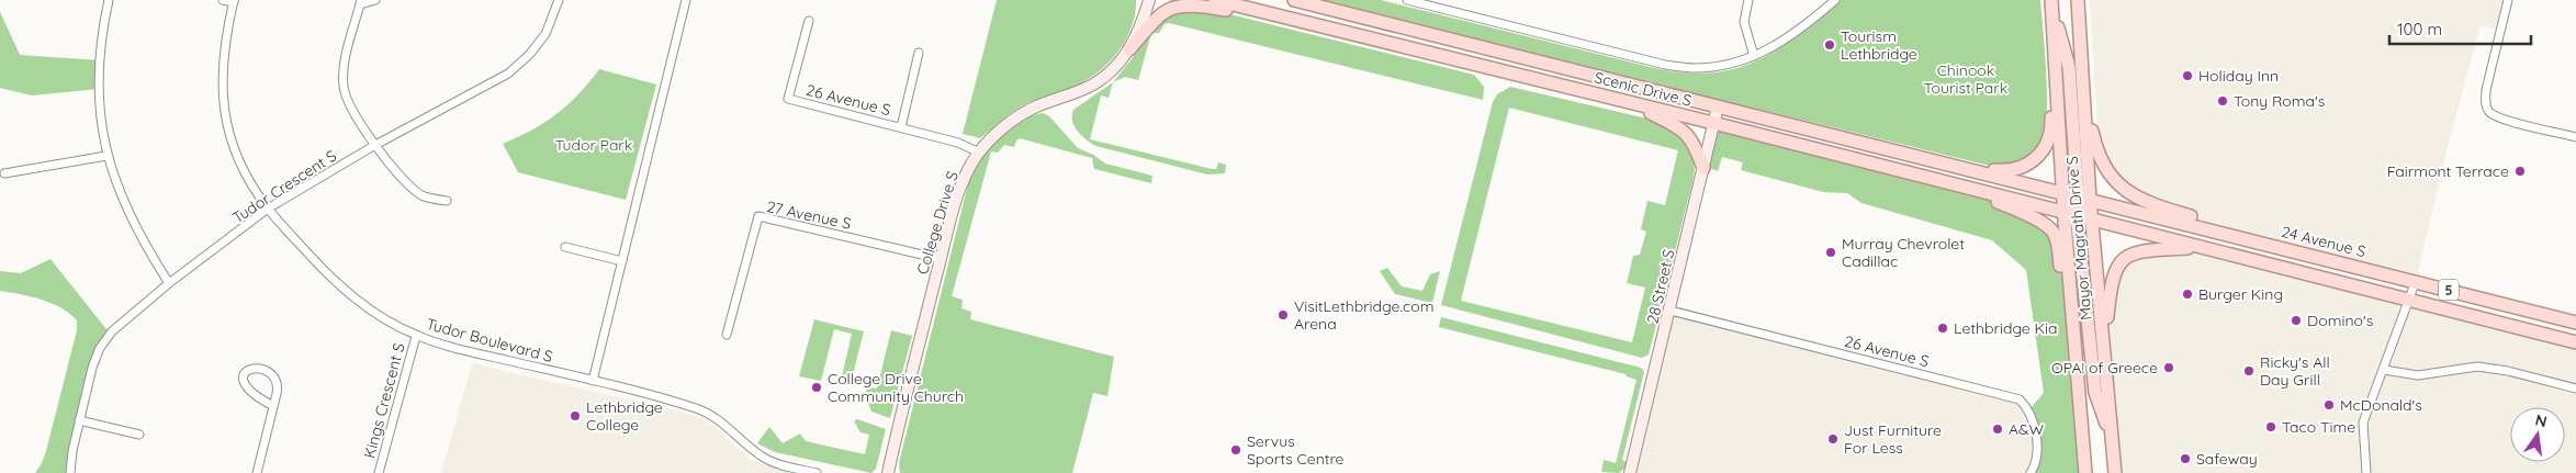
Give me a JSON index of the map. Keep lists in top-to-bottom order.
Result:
{
  "streets": {
    "main road": [
      "Scenic Drive S",
      "Mayor Magrath Drive S",
      "24 Avenue S",
      "5"
    ],
    "street": [
      "26 Avenue S",
      "Tudor Crescent S",
      "27 Avenue S",
      "College Drive S",
      "28 Street S",
      "Tudor Boulevard S",
      "Kings Crescent S"
    ]
  },
  "crossings": [
    ["Scenic Drive S", "Mayor Magrath Drive S"],
    ["Scenic Drive S", "24 Avenue S"],
    ["Scenic Drive S", "28 Street S"],
    ["Scenic Drive S", "5"],
    ["26 Avenue S", "College Drive S"],
    ["26 Avenue S", "28 Street S"],
    ["Tudor Crescent S", "Tudor Boulevard S"],
    ["27 Avenue S", "College Drive S"],
    ["Mayor Magrath Drive S", "24 Avenue S"],
    ["Mayor Magrath Drive S", "5"],
    ["Tudor Boulevard S", "Kings Crescent S"]
  ],
  "parks": ["Chinook Tourist Park", "Tudor Park"],
  "places": [
    "Tourism Lethbridge",
    "Holiday Inn",
    "Tony Roma's",
    "Fairmont Terrace",
    "Murray Chevrolet Cadillac",
    "Burger King",
    "VisitLethbridge.com Arena",
    "Domino's",
    "Lethbridge Kia",
    "OPA! of Greece",
    "Ricky's All Day Grill",
    "College Drive Community Church",
    "McDonald's",
    "Lethbridge College",
    "Taco Time",
    "A&W",
    "Just Furniture For Less",
    "Servus Sports Centre",
    "Safeway"
  ],
  "scale_bar": "100 m",
  "north": "top"
}
